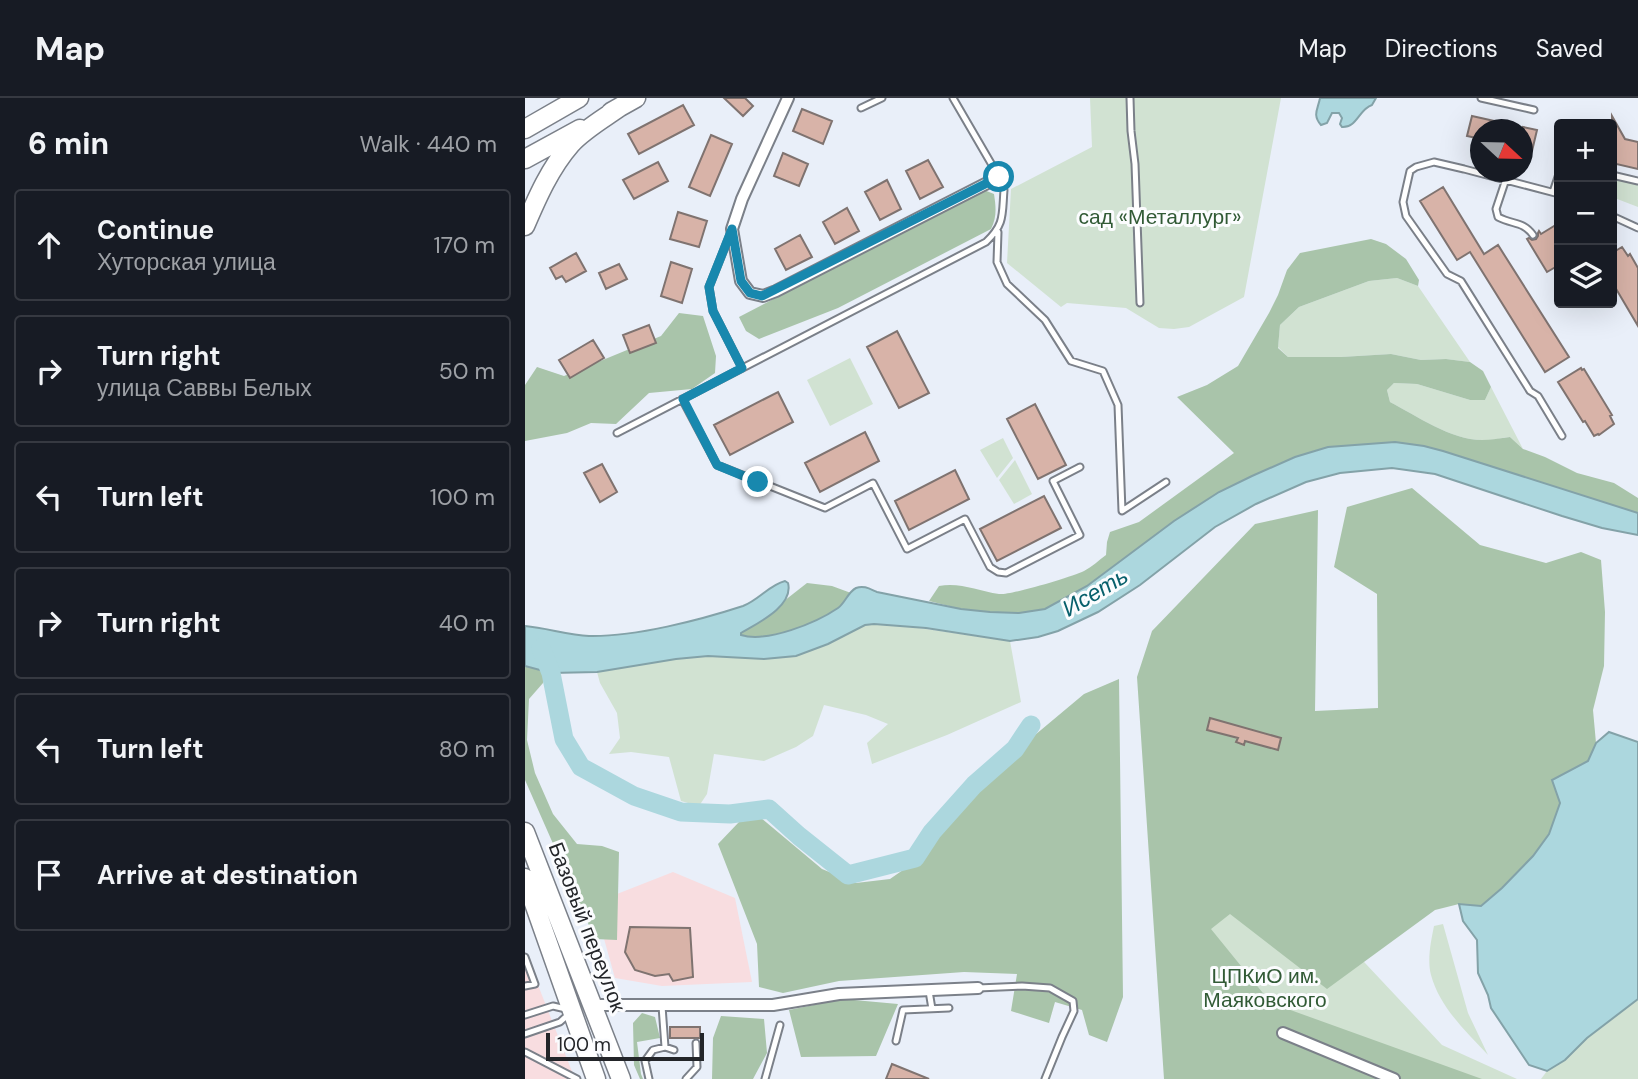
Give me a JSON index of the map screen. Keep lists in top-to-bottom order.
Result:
{
  "streets": {
    "main road": ["Базовый переулок"]
  },
  "water": ["Исеть"],
  "parks": ["сад «Металлург»", "ЦПКиО им. Маяковского"],
  "scale_bar": "100 m",
  "north": "right",
  "page": {
    "header": "Map",
    "nav": ["Map", "Directions", "Saved"],
    "heading": ["6 min", "Walk · 440 m"],
    "map_buttons": ["+", "−"],
    "list": [
      ["Continue", "Хуторская улица", "170 m"],
      ["Turn right", "улица Саввы Белых", "50 m"],
      ["Turn left", "100 m"],
      ["Turn right", "40 m"],
      ["Turn left", "80 m"],
      "Arrive at destination"
    ],
    "scale": "100 m"
  }
}
